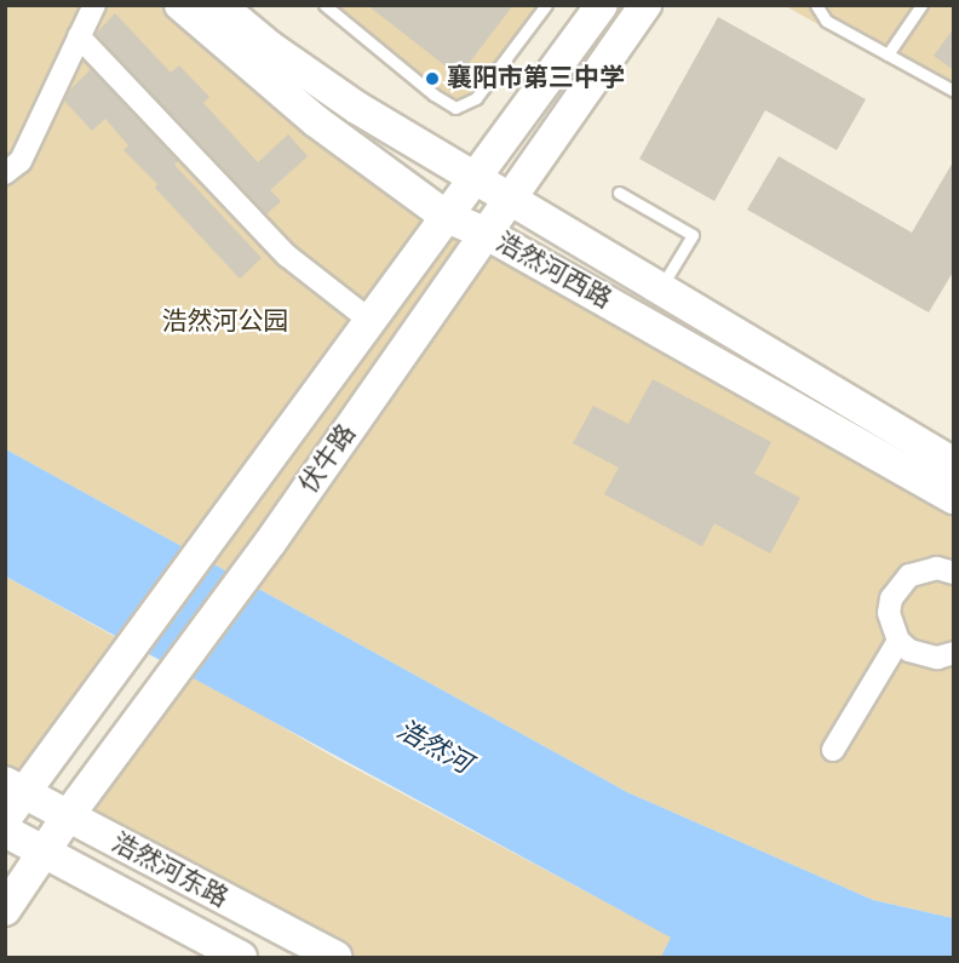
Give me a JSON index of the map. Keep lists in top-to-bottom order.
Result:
{
  "streets": {
    "street": ["浩然河西路", "伏牛路", "浩然河东路"]
  },
  "crossings": [
    ["浩然河西路", "伏牛路"],
    ["伏牛路", "浩然河东路"]
  ],
  "water": ["浩然河"],
  "parks": ["浩然河公园"],
  "places": ["襄阳市第三中学"]
}
